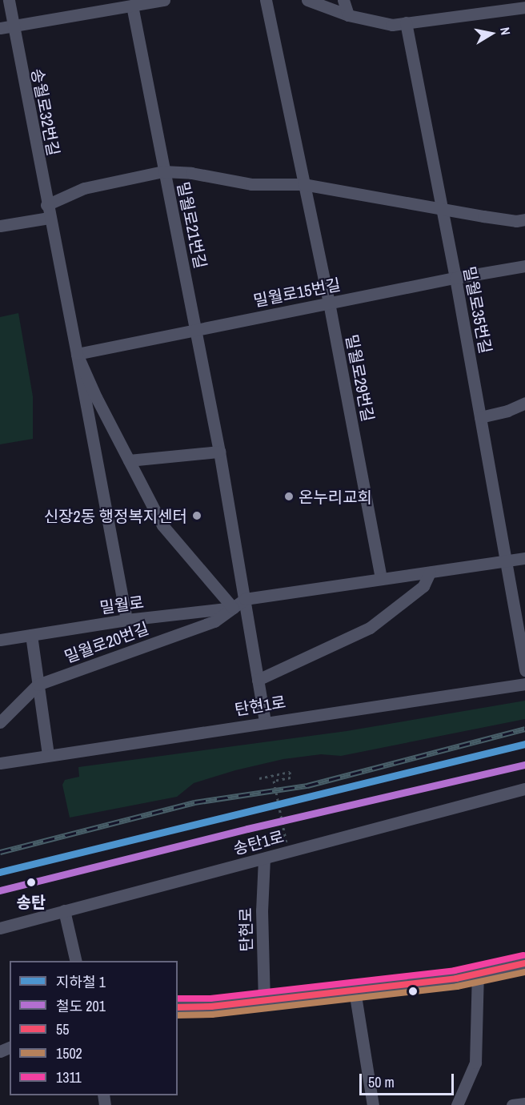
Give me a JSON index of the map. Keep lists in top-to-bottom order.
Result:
{
  "streets": {
    "street": [
      "송월로32번길",
      "밀월로21번길",
      "밀월로15번길",
      "밀월로35번길",
      "밀월로29번길",
      "밀월로",
      "밀월로20번길",
      "탄현1로",
      "송탄1로",
      "탄현로"
    ]
  },
  "crossings": [
    ["송월로32번길", "밀월로15번길"],
    ["밀월로21번길", "밀월로15번길"],
    ["밀월로21번길", "밀월로"],
    ["밀월로15번길", "밀월로35번길"],
    ["밀월로15번길", "밀월로29번길"],
    ["밀월로35번길", "밀월로"],
    ["밀월로29번길", "밀월로"],
    ["밀월로", "밀월로20번길"],
    ["송탄1로", "탄현로"]
  ],
  "places": ["온누리교회", "신장2동 행정복지센터", "송탄"],
  "lines": [
    "metro line 1",
    "rail line 201",
    "transit line 1311",
    "transit line 55",
    "transit line 1502"
  ],
  "legend": [
    "지하철 1",
    "철도 201",
    "55",
    "1502",
    "1311"
  ],
  "scale_bar": "50 m",
  "north": "right"
}
